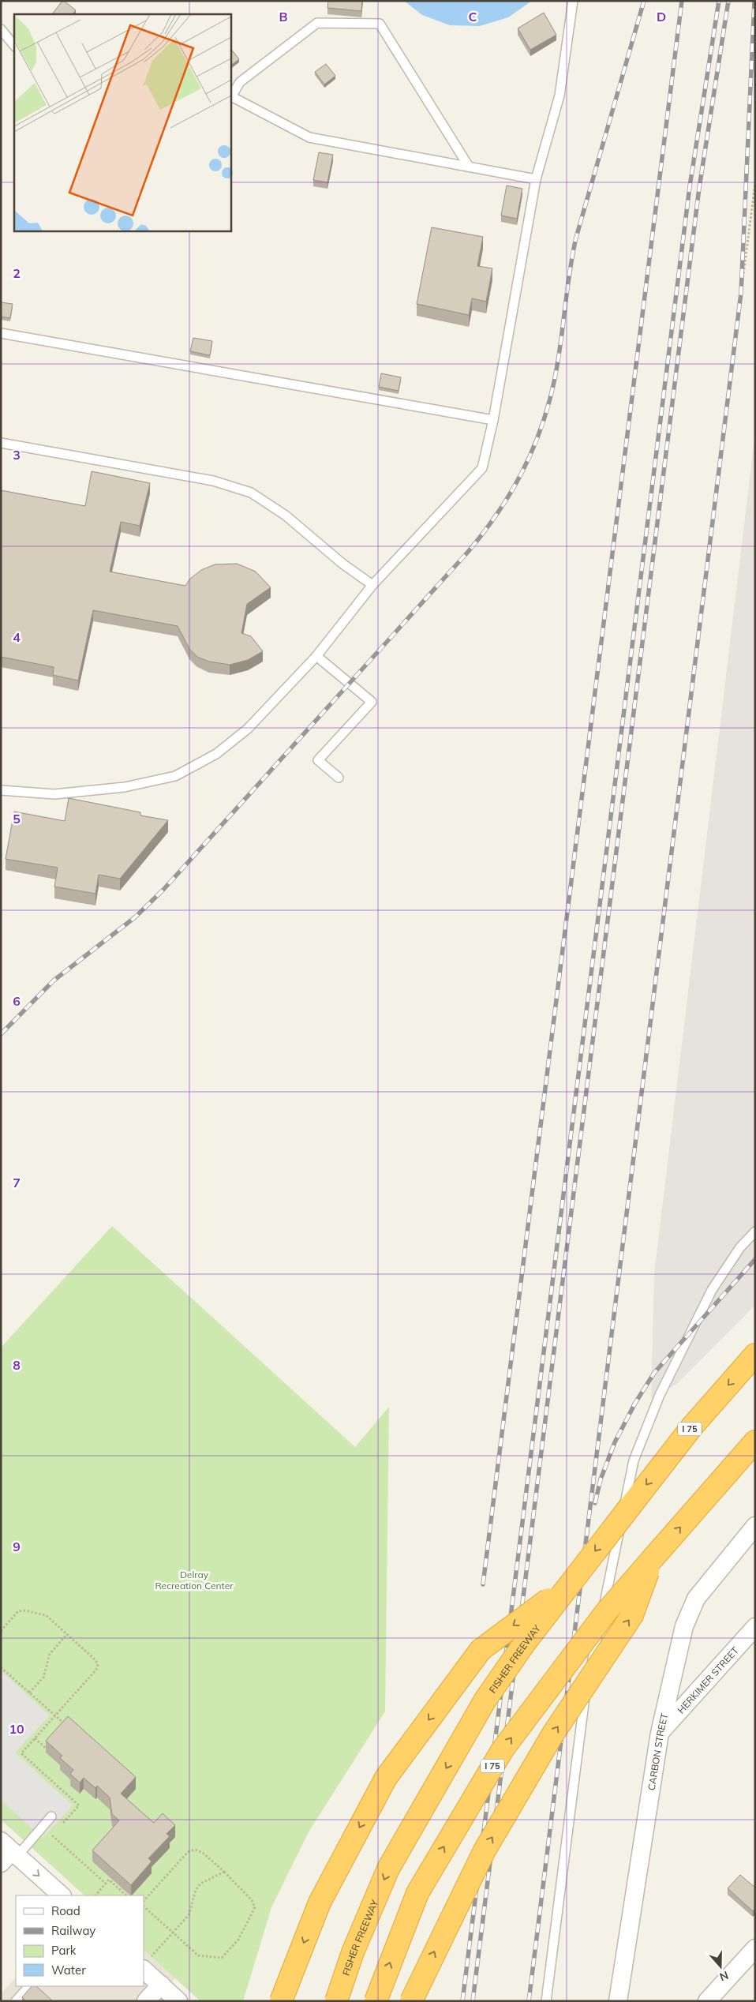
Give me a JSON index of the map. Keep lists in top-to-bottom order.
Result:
{
  "streets": {
    "highway": ["I 75", "FISHER FREEWAY"],
    "street": ["HERKIMER STREET", "CARBON STREET"]
  },
  "crossings": [
    ["HERKIMER STREET", "CARBON STREET"]
  ],
  "parks": ["Delray Recreation Center"],
  "legend": [
    "Road",
    "Railway",
    "Park",
    "Water"
  ],
  "north": "bottom",
  "grid": {
    "columns": ["B", "C", "D"],
    "rows": [
      "2",
      "3",
      "4",
      "5",
      "6",
      "7",
      "8",
      "9",
      "10"
    ]
  }
}
